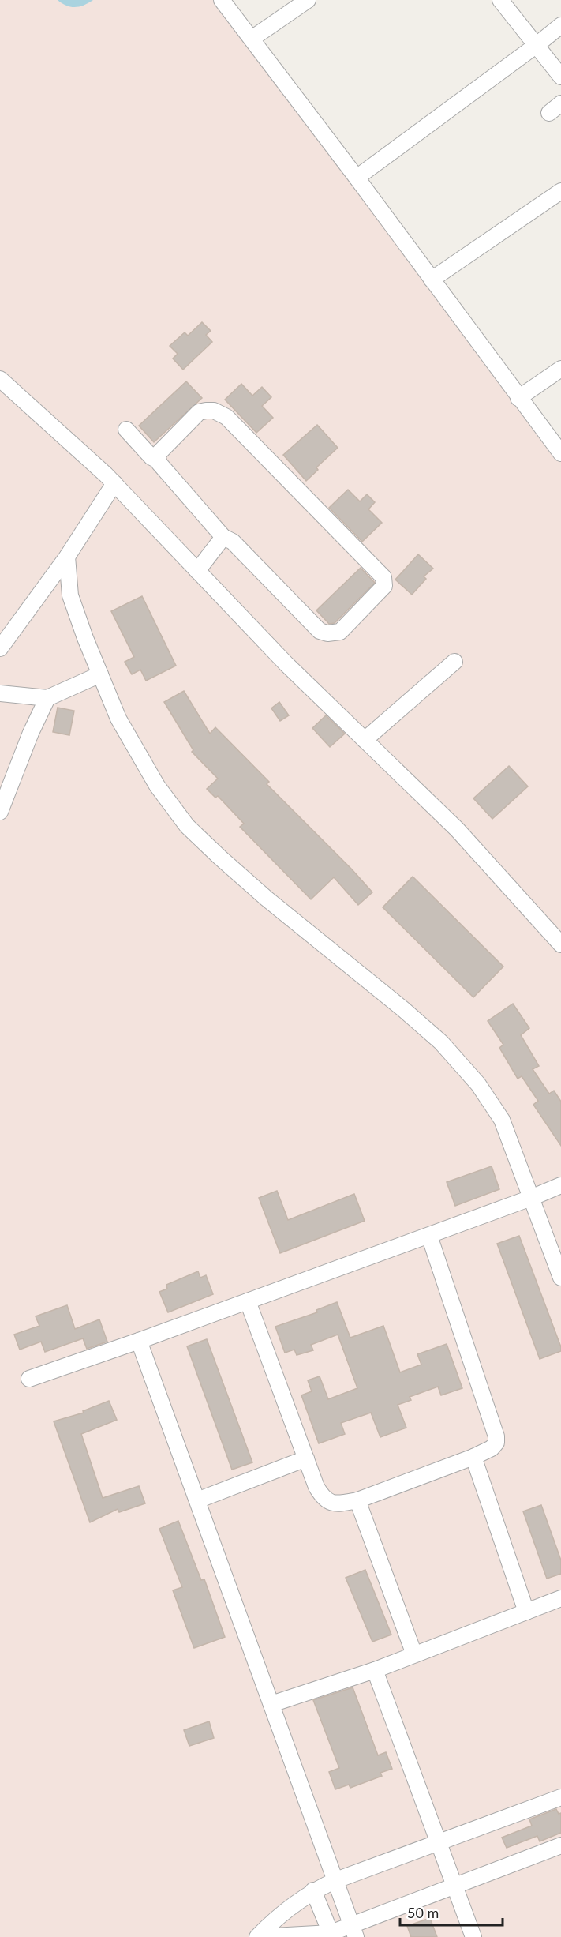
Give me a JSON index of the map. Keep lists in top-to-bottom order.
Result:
{
  "scale_bar": "50 m"
}
